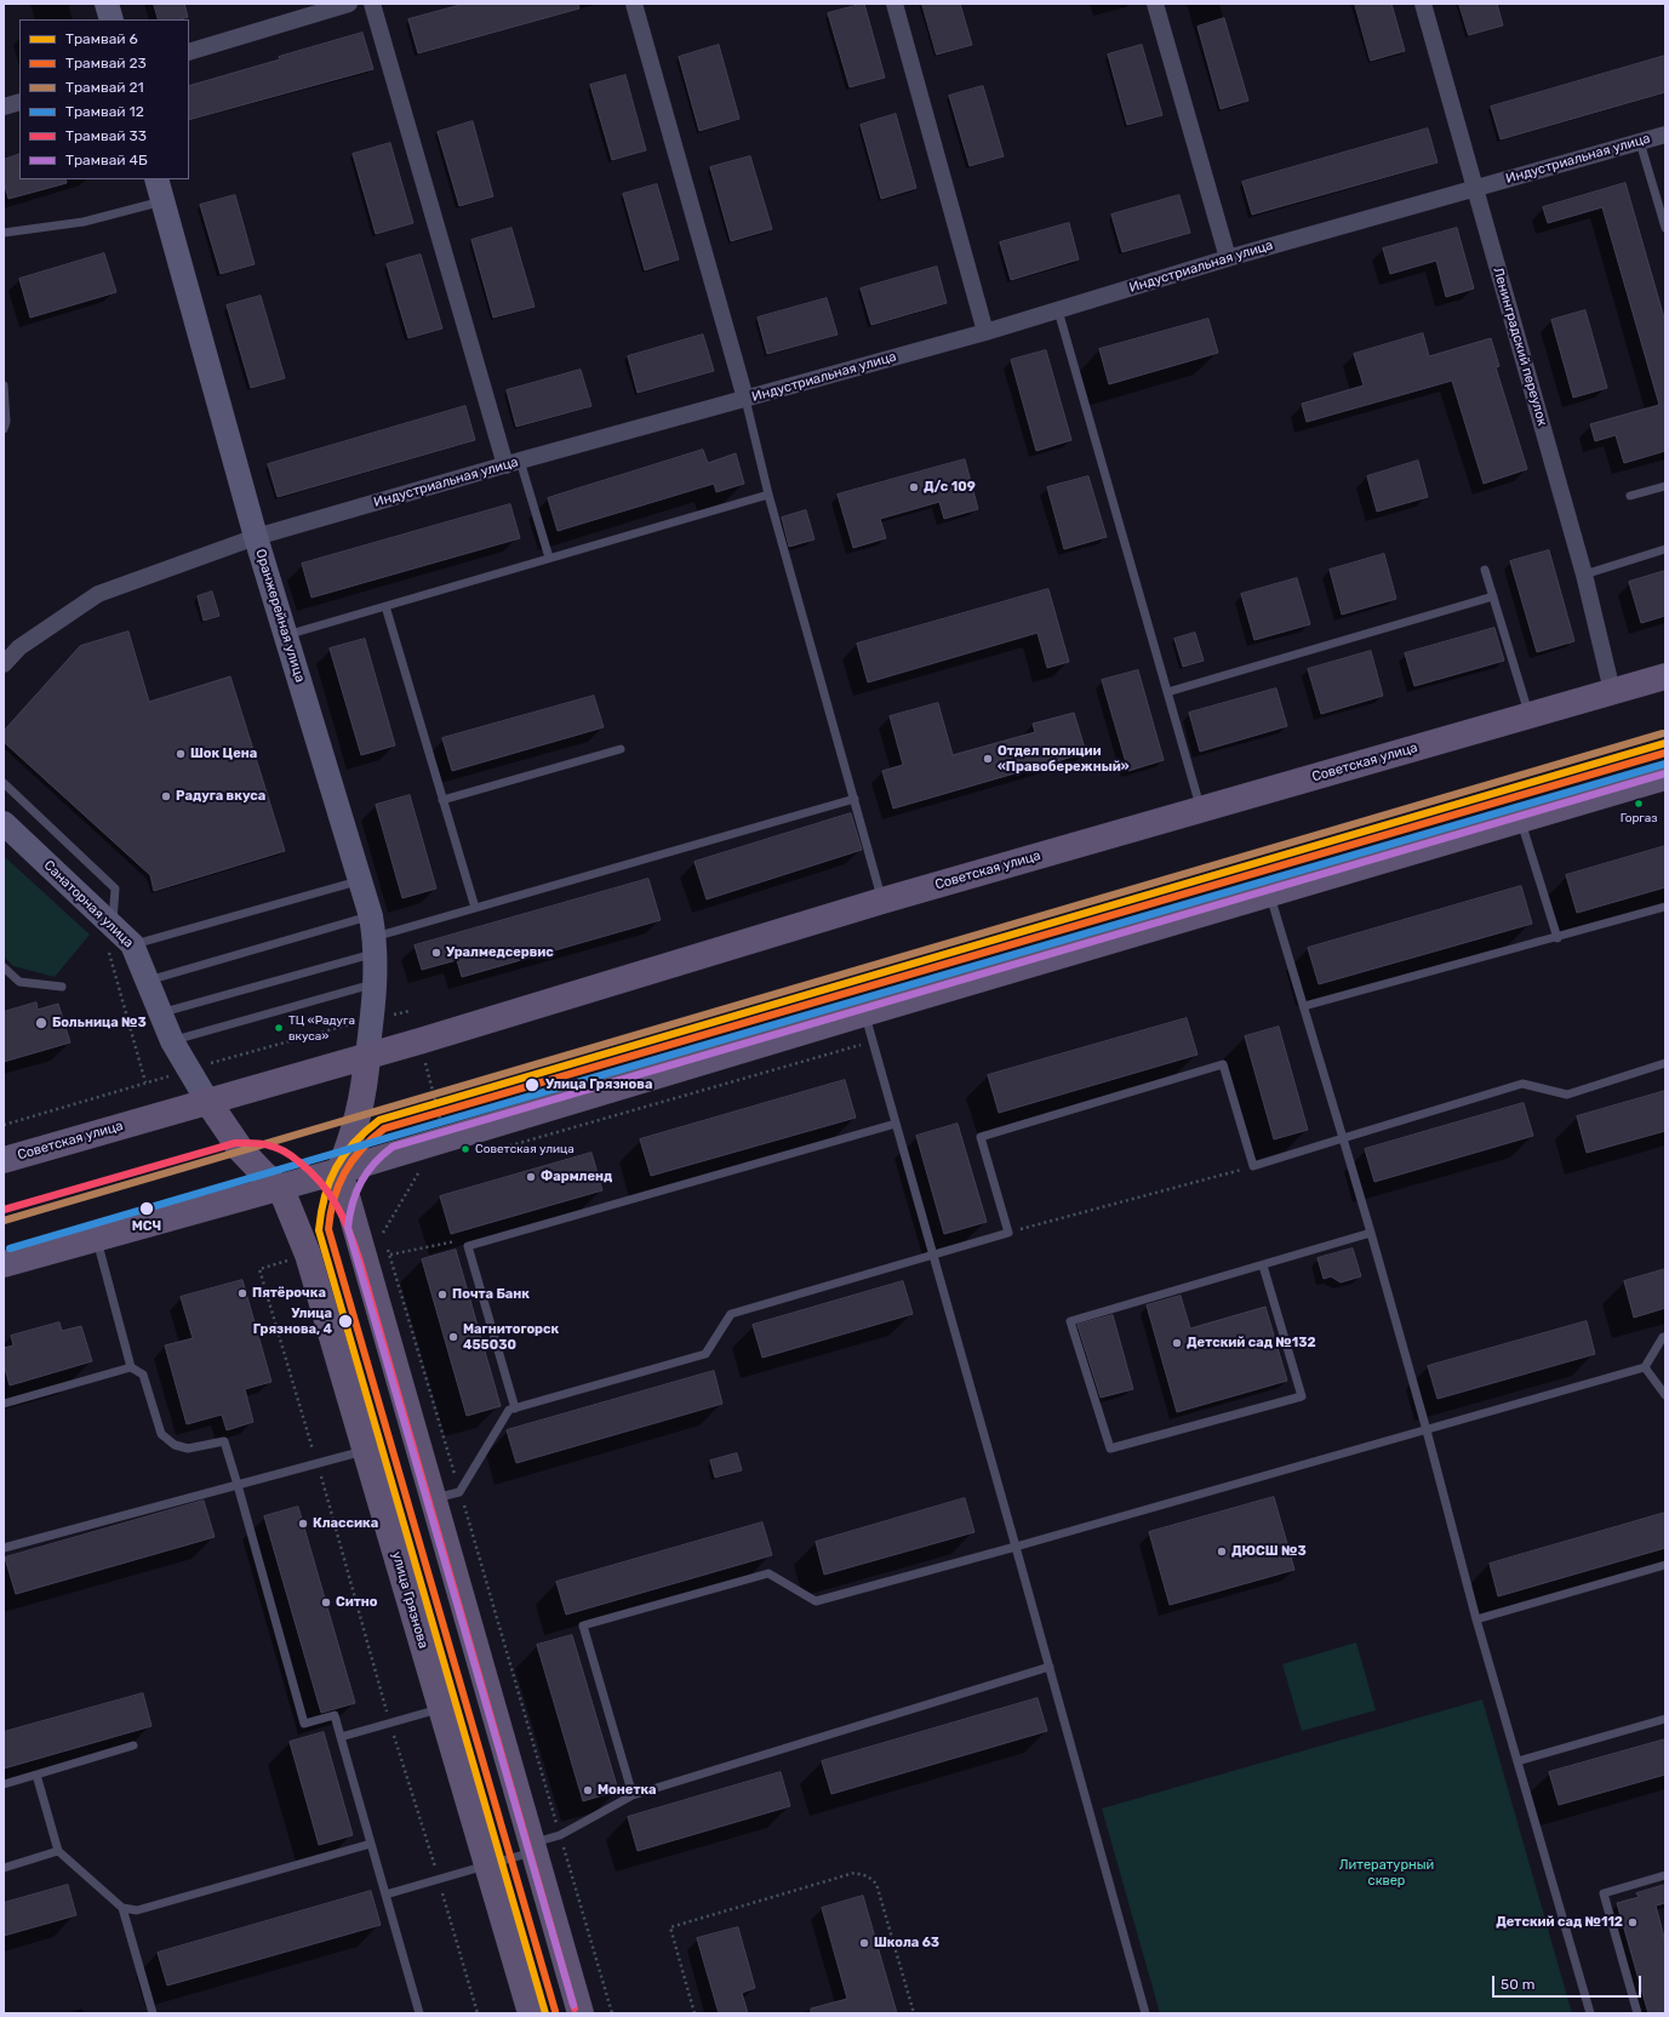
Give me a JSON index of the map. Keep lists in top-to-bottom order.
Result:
{
  "streets": {
    "main road": [
      "Оранжерейная улица",
      "Советская улица",
      "Санаторная улица",
      "улица Грязнова"
    ],
    "street": ["Индустриальная улица", "Ленинградский переулок"]
  },
  "crossings": [
    ["Индустриальная улица", "Ленинградский переулок"],
    ["Индустриальная улица", "Оранжерейная улица"],
    ["Ленинградский переулок", "Советская улица"],
    ["Оранжерейная улица", "Советская улица"],
    ["Советская улица", "Санаторная улица"]
  ],
  "parks": ["Литературный сквер"],
  "places": [
    "Д/с 109",
    "Шок Цена",
    "Отдел полиции «Правобережный»",
    "Радуга вкуса",
    "Горгаз",
    "Уралмедсервис",
    "Больница №3",
    "ТЦ «Радуга вкуса»",
    "Улица Грязнова",
    "Советская улица",
    "Фармленд",
    "МСЧ",
    "Пятёрочка",
    "Почта Банк",
    "Улица Грязнова, 4",
    "Магнитогорск 455030",
    "Детский сад №132",
    "Классика",
    "ДЮСШ №3",
    "Ситно",
    "Монетка",
    "Детский сад №112",
    "Школа 63"
  ],
  "lines": [
    "tram line 21",
    "tram line 6",
    "tram line 23",
    "tram line 12",
    "tram line 4Б",
    "tram line 33"
  ],
  "legend": [
    "Трамвай 6",
    "Трамвай 23",
    "Трамвай 21",
    "Трамвай 12",
    "Трамвай 33",
    "Трамвай 4Б"
  ],
  "scale_bar": "50 m"
}
